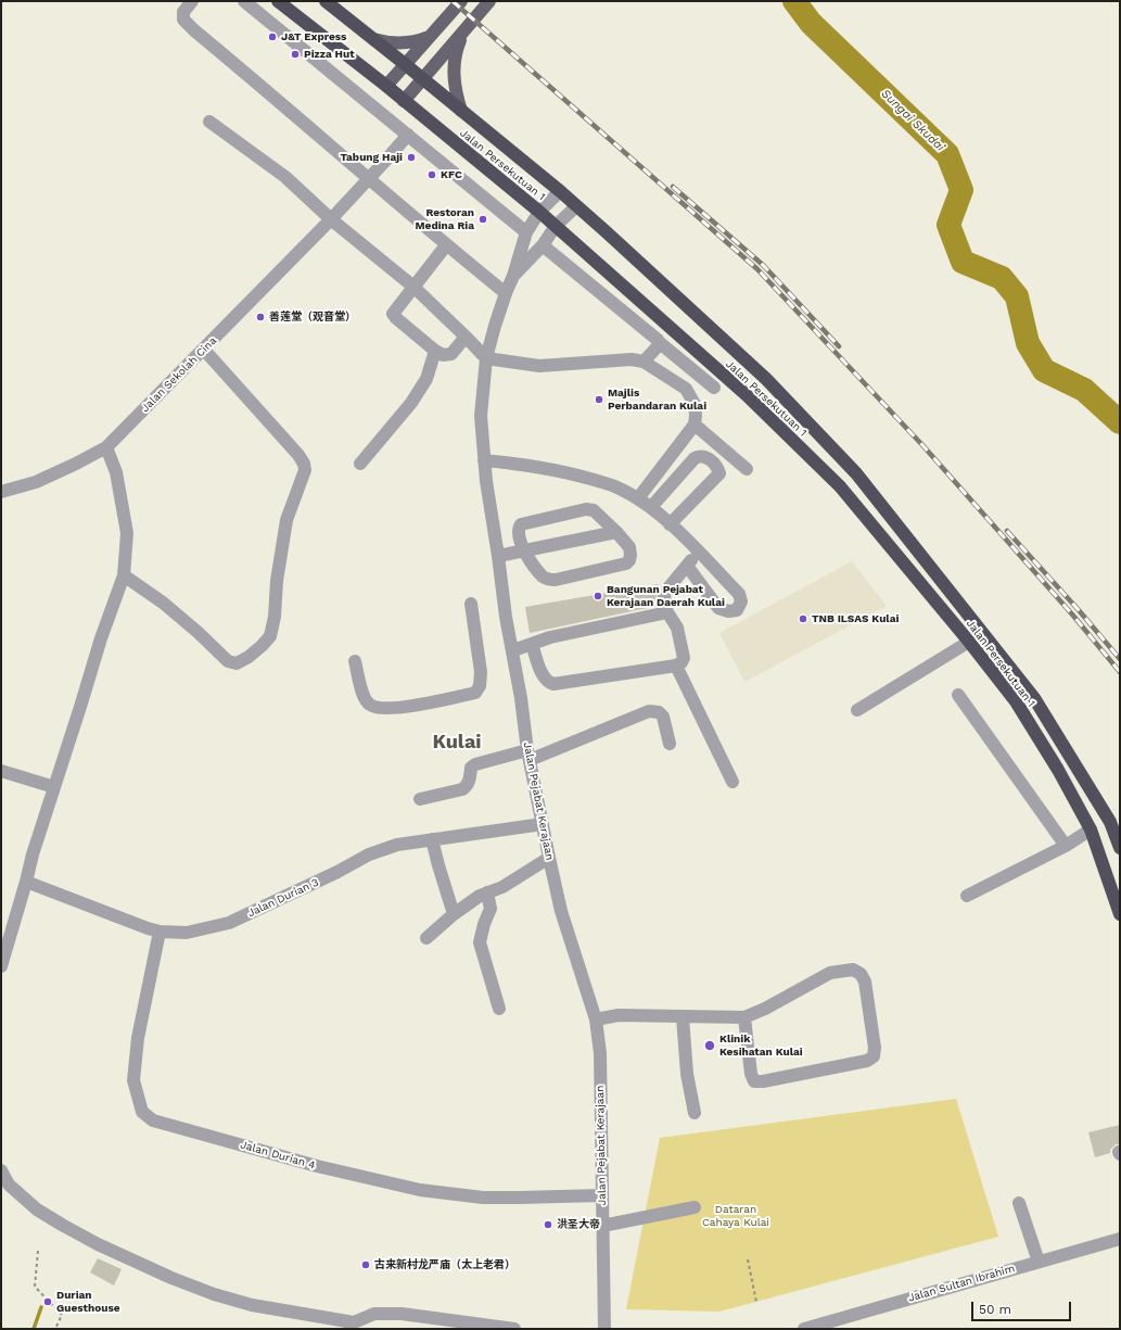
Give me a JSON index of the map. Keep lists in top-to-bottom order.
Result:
{
  "streets": {
    "highway": ["Jalan Persekutuan 1"],
    "street": [
      "Jalan Sekolah Cina",
      "Jalan Pejabat Kerajaan",
      "Jalan Durian 3",
      "Jalan Durian 4",
      "Jalan Sultan Ibrahim"
    ]
  },
  "crossings": [
    ["Jalan Persekutuan 1", "Jalan Pejabat Kerajaan"],
    ["Jalan Pejabat Kerajaan", "Jalan Durian 3"],
    ["Jalan Pejabat Kerajaan", "Jalan Durian 4"],
    ["Jalan Durian 3", "Jalan Durian 4"]
  ],
  "districts": ["Kulai"],
  "water": ["Sungai Skudai"],
  "parks": ["Dataran Cahaya Kulai"],
  "places": [
    "J&T Express",
    "Pizza Hut",
    "Tabung Haji",
    "KFC",
    "Restoran Medina Ria",
    "善莲堂（观音堂）",
    "Majlis Perbandaran Kulai",
    "Bangunan Pejabat Kerajaan Daerah Kulai",
    "TNB ILSAS Kulai",
    "Klinik Kesihatan Kulai",
    "洪圣大帝",
    "古来新村龙严庙（太上老君）",
    "Durian Guesthouse"
  ],
  "scale_bar": "50 m"
}
